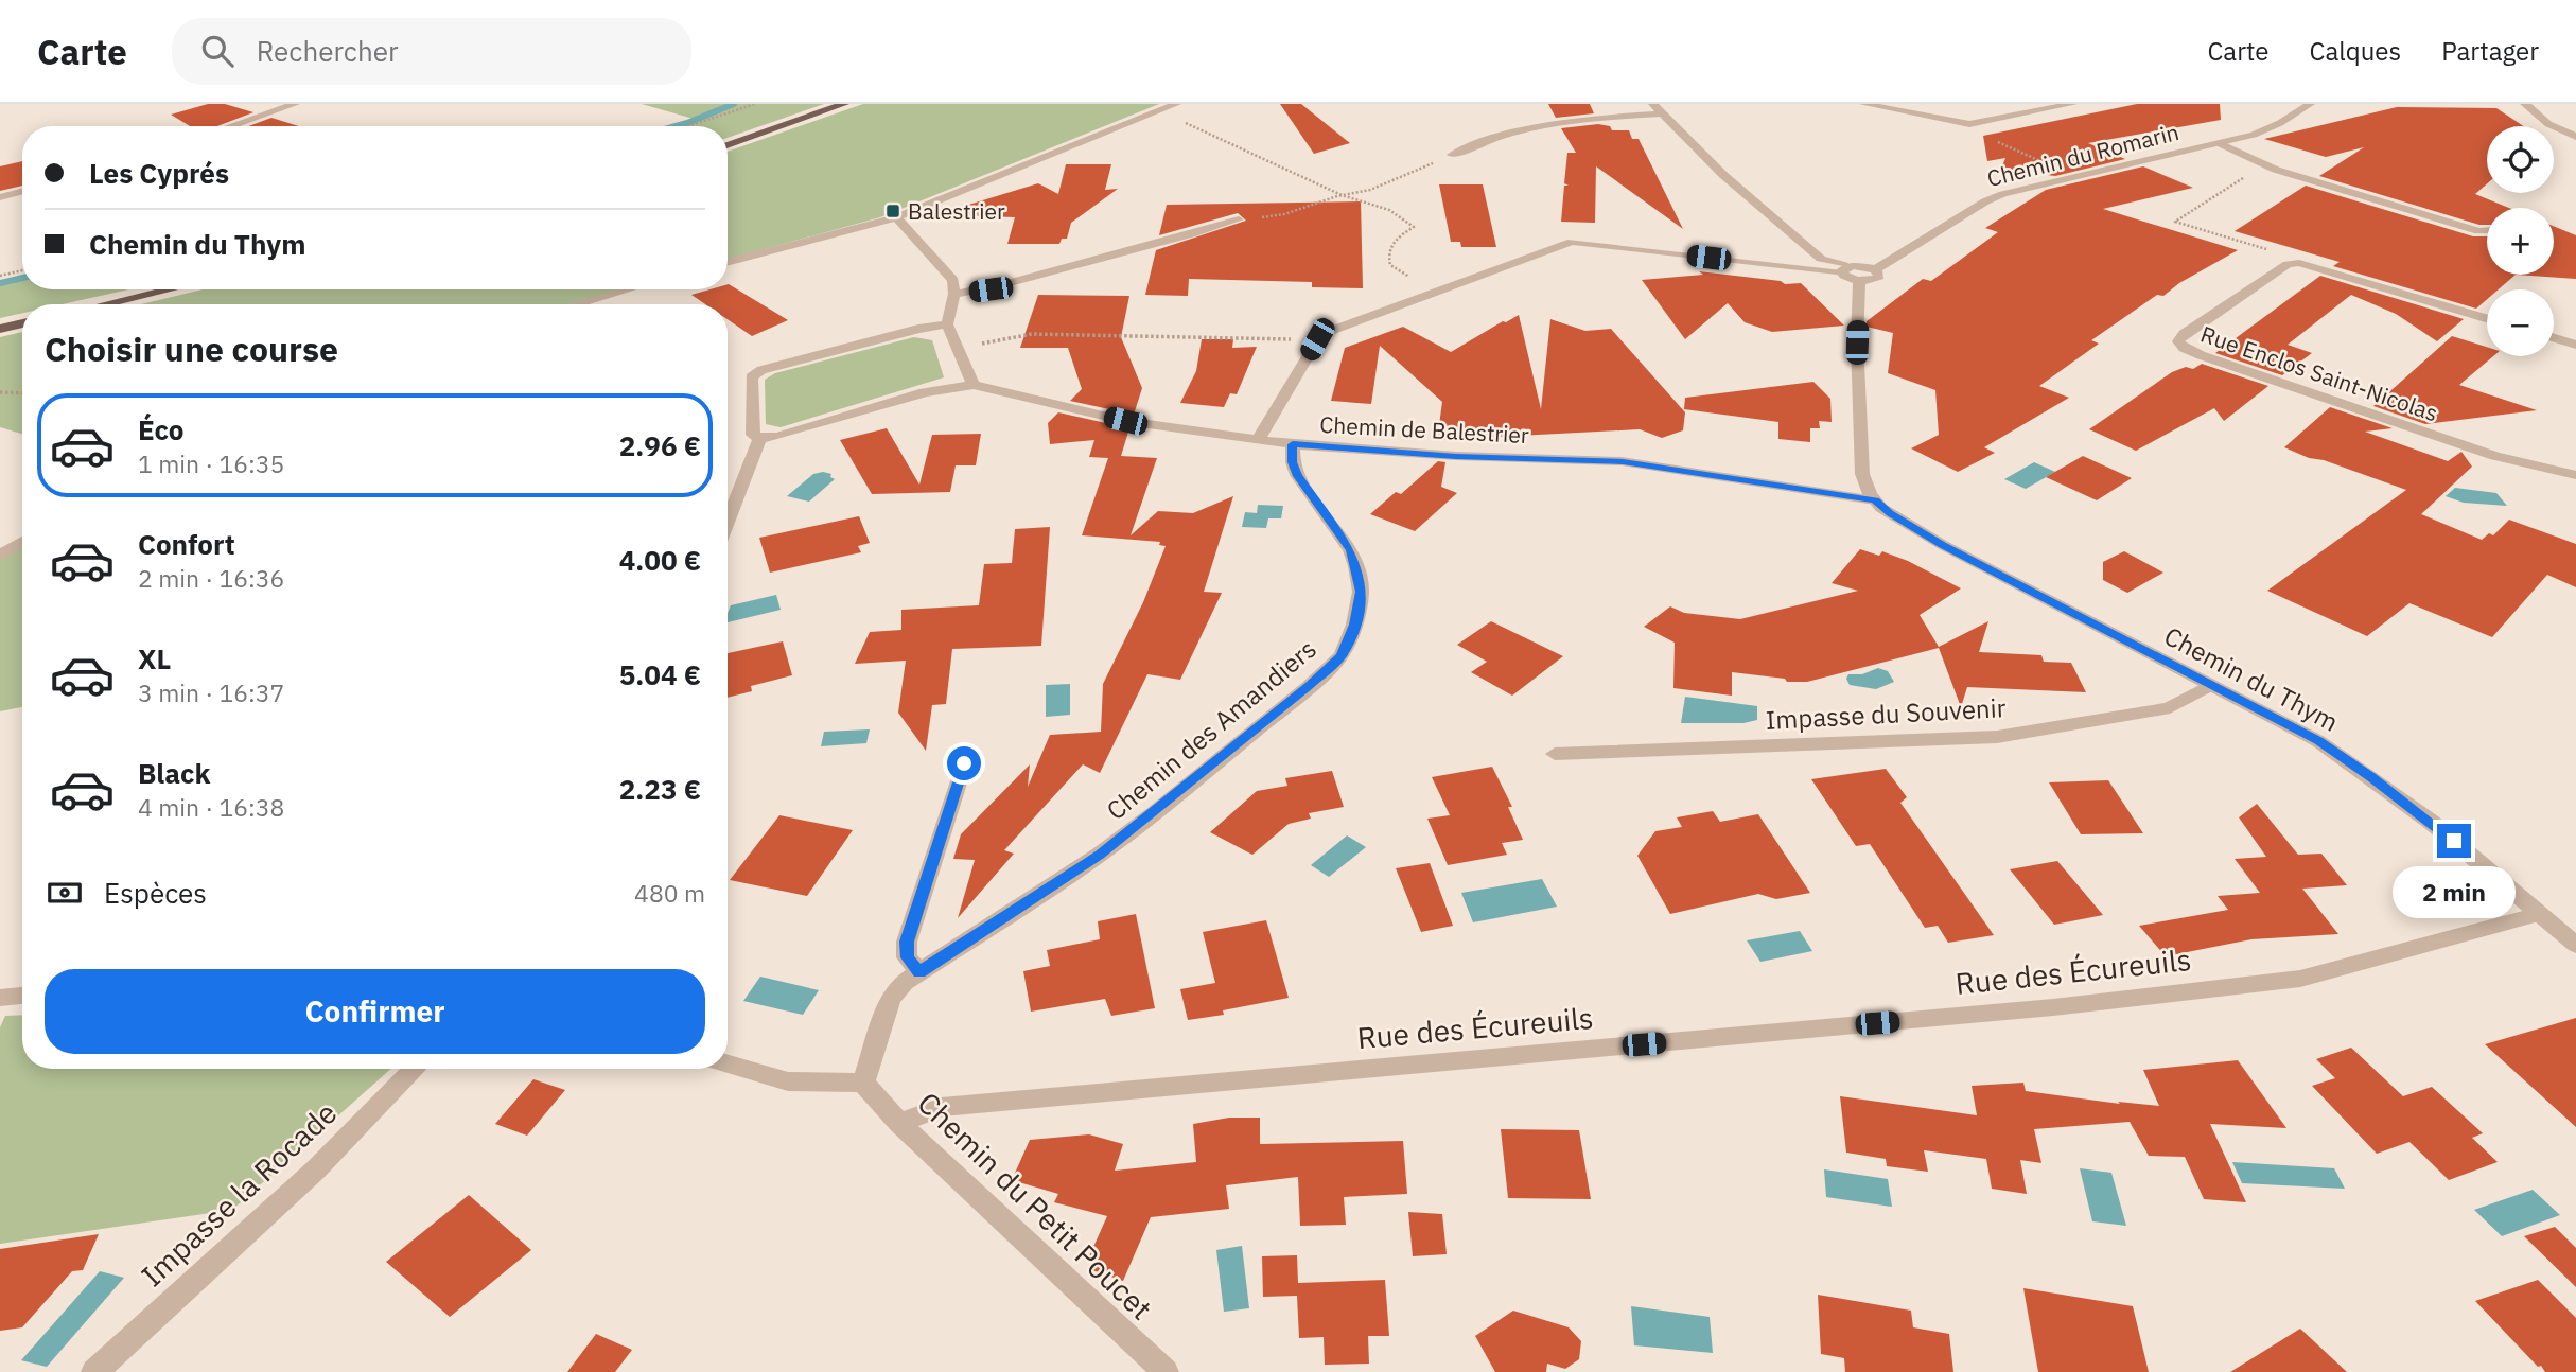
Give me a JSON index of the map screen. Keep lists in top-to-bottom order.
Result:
{
  "streets": {
    "street": [
      "Chemin du Romarin",
      "Rue Enclos Saint-Nicolas",
      "Chemin de Balestrier",
      "Chemin du Thym",
      "Impasse du Souvenir",
      "Chemin des Amandiers",
      "Rue des Écureuils",
      "Impasse la Rocade",
      "Chemin du Petit Poucet"
    ]
  },
  "crossings": [
    ["Chemin de Balestrier", "Chemin du Thym"],
    ["Chemin de Balestrier", "Chemin des Amandiers"],
    ["Chemin du Thym", "Impasse du Souvenir"],
    ["Chemin du Thym", "Rue des Écureuils"],
    ["Chemin des Amandiers", "Chemin du Petit Poucet"],
    ["Rue des Écureuils", "Chemin du Petit Poucet"]
  ],
  "places": {
    "transit": ["Balestrier"]
  },
  "page": {
    "header": "Carte",
    "search": "Rechercher",
    "nav": ["Carte", "Calques", "Partager"],
    "map_buttons": ["+", "−"],
    "banner": ["Les Cyprés", "Chemin du Thym"],
    "heading": "Choisir une course",
    "list": [
      {
        "name": "Éco",
        "note": "1 min · 16:35",
        "value": "2.96 €"
      },
      {
        "name": "Confort",
        "note": "2 min · 16:36",
        "value": "4.00 €"
      },
      {
        "name": "XL",
        "note": "3 min · 16:37",
        "value": "5.04 €"
      },
      {
        "name": "Black",
        "note": "4 min · 16:38",
        "value": "2.23 €"
      }
    ],
    "pay": ["Espèces", "480 m"],
    "bubble": "2 min",
    "buttons": "Confirmer"
  }
}
